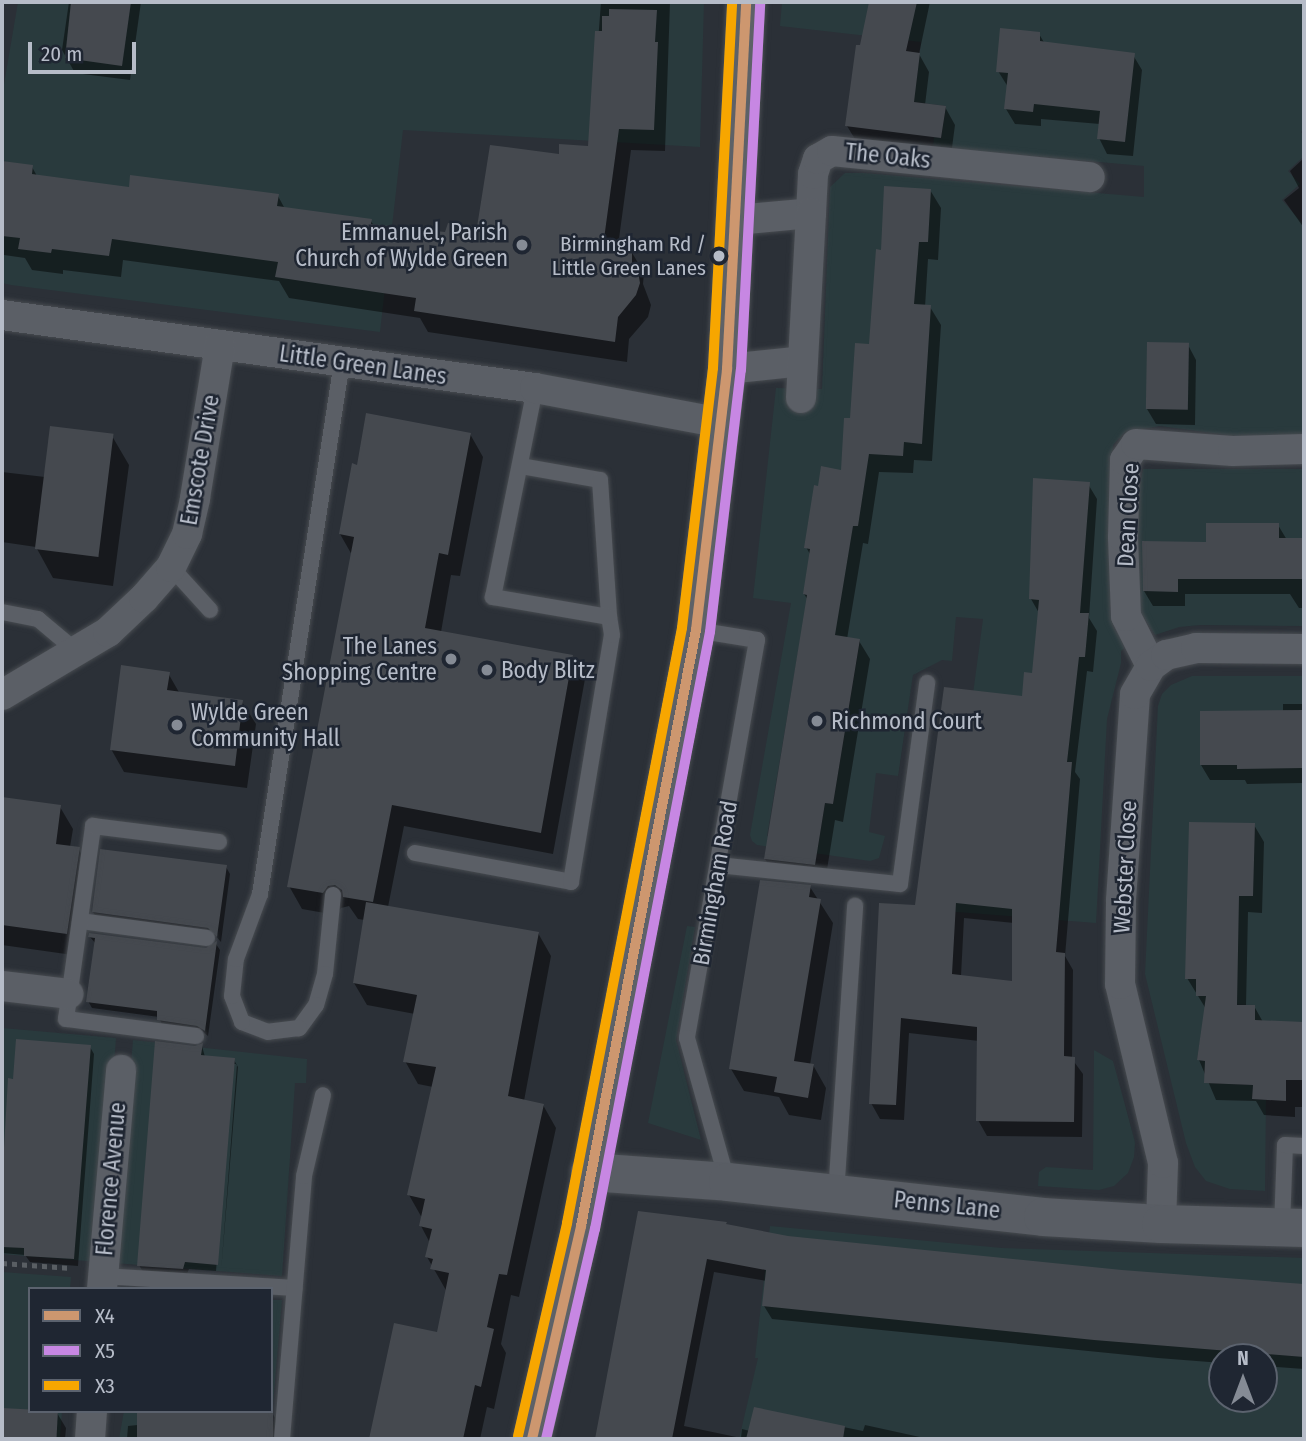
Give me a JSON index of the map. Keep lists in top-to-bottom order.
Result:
{
  "streets": {
    "main road": ["Penns Lane"],
    "street": [
      "The Oaks",
      "Little Green Lanes",
      "Emscote Drive",
      "Dean Close",
      "Webster Close",
      "Florence Avenue"
    ],
    "lane": ["Birmingham Road"]
  },
  "crossings": [
    ["Little Green Lanes", "Emscote Drive"],
    ["Dean Close", "Webster Close"],
    ["Webster Close", "Penns Lane"],
    ["Birmingham Road", "Penns Lane"]
  ],
  "places": [
    "Emmanuel, Parish Church of Wylde Green",
    "Birmingham Rd / Little Green Lanes",
    "The Lanes Shopping Centre",
    "Body Blitz",
    "Richmond Court",
    "Wylde Green Community Hall"
  ],
  "lines": ["transit line X4", "transit line X3", "transit line X5"],
  "legend": ["X4", "X5", "X3"],
  "scale_bar": "20 m",
  "north": "top"
}
